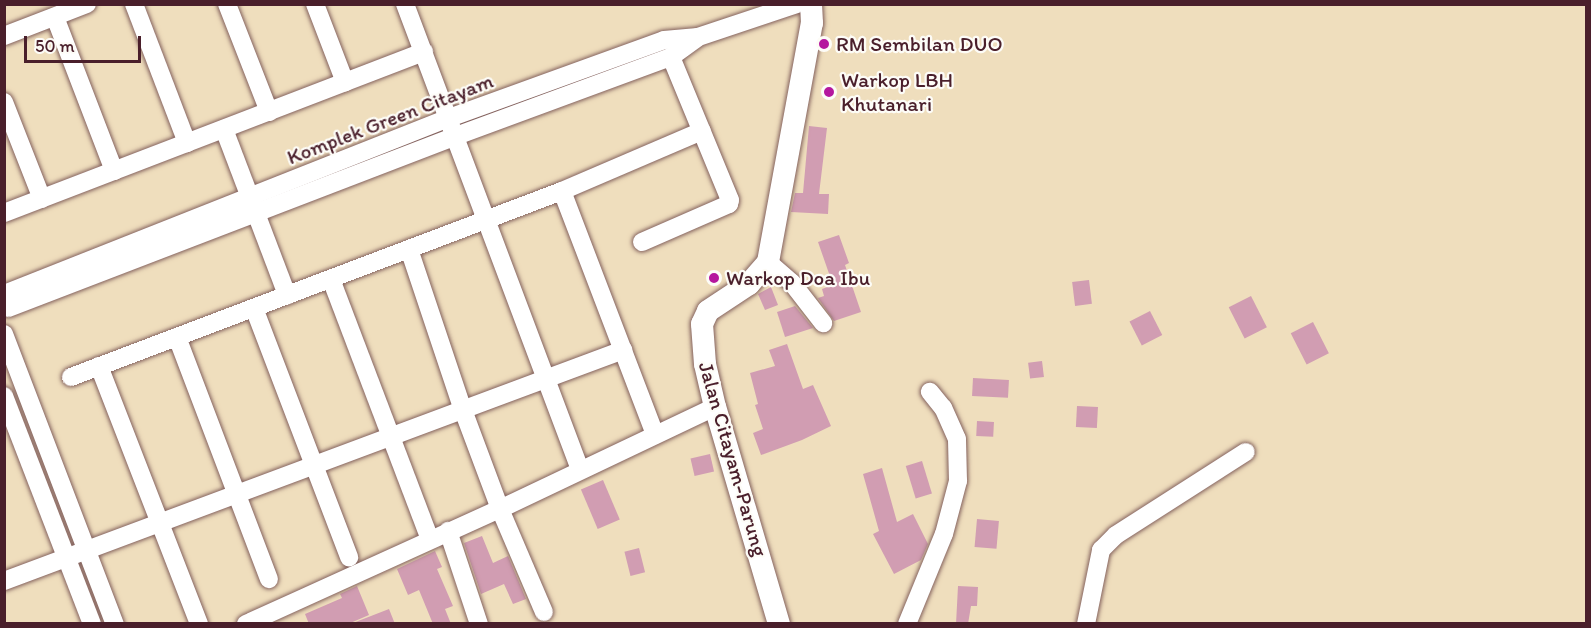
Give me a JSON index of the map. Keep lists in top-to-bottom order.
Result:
{
  "streets": {
    "street": ["Komplek Green Citayam", "Jalan Citayam-Parung"]
  },
  "places": ["RM Sembilan DUO", "Warkop LBH Khutanari", "Warkop Doa Ibu"],
  "scale_bar": "50 m"
}
